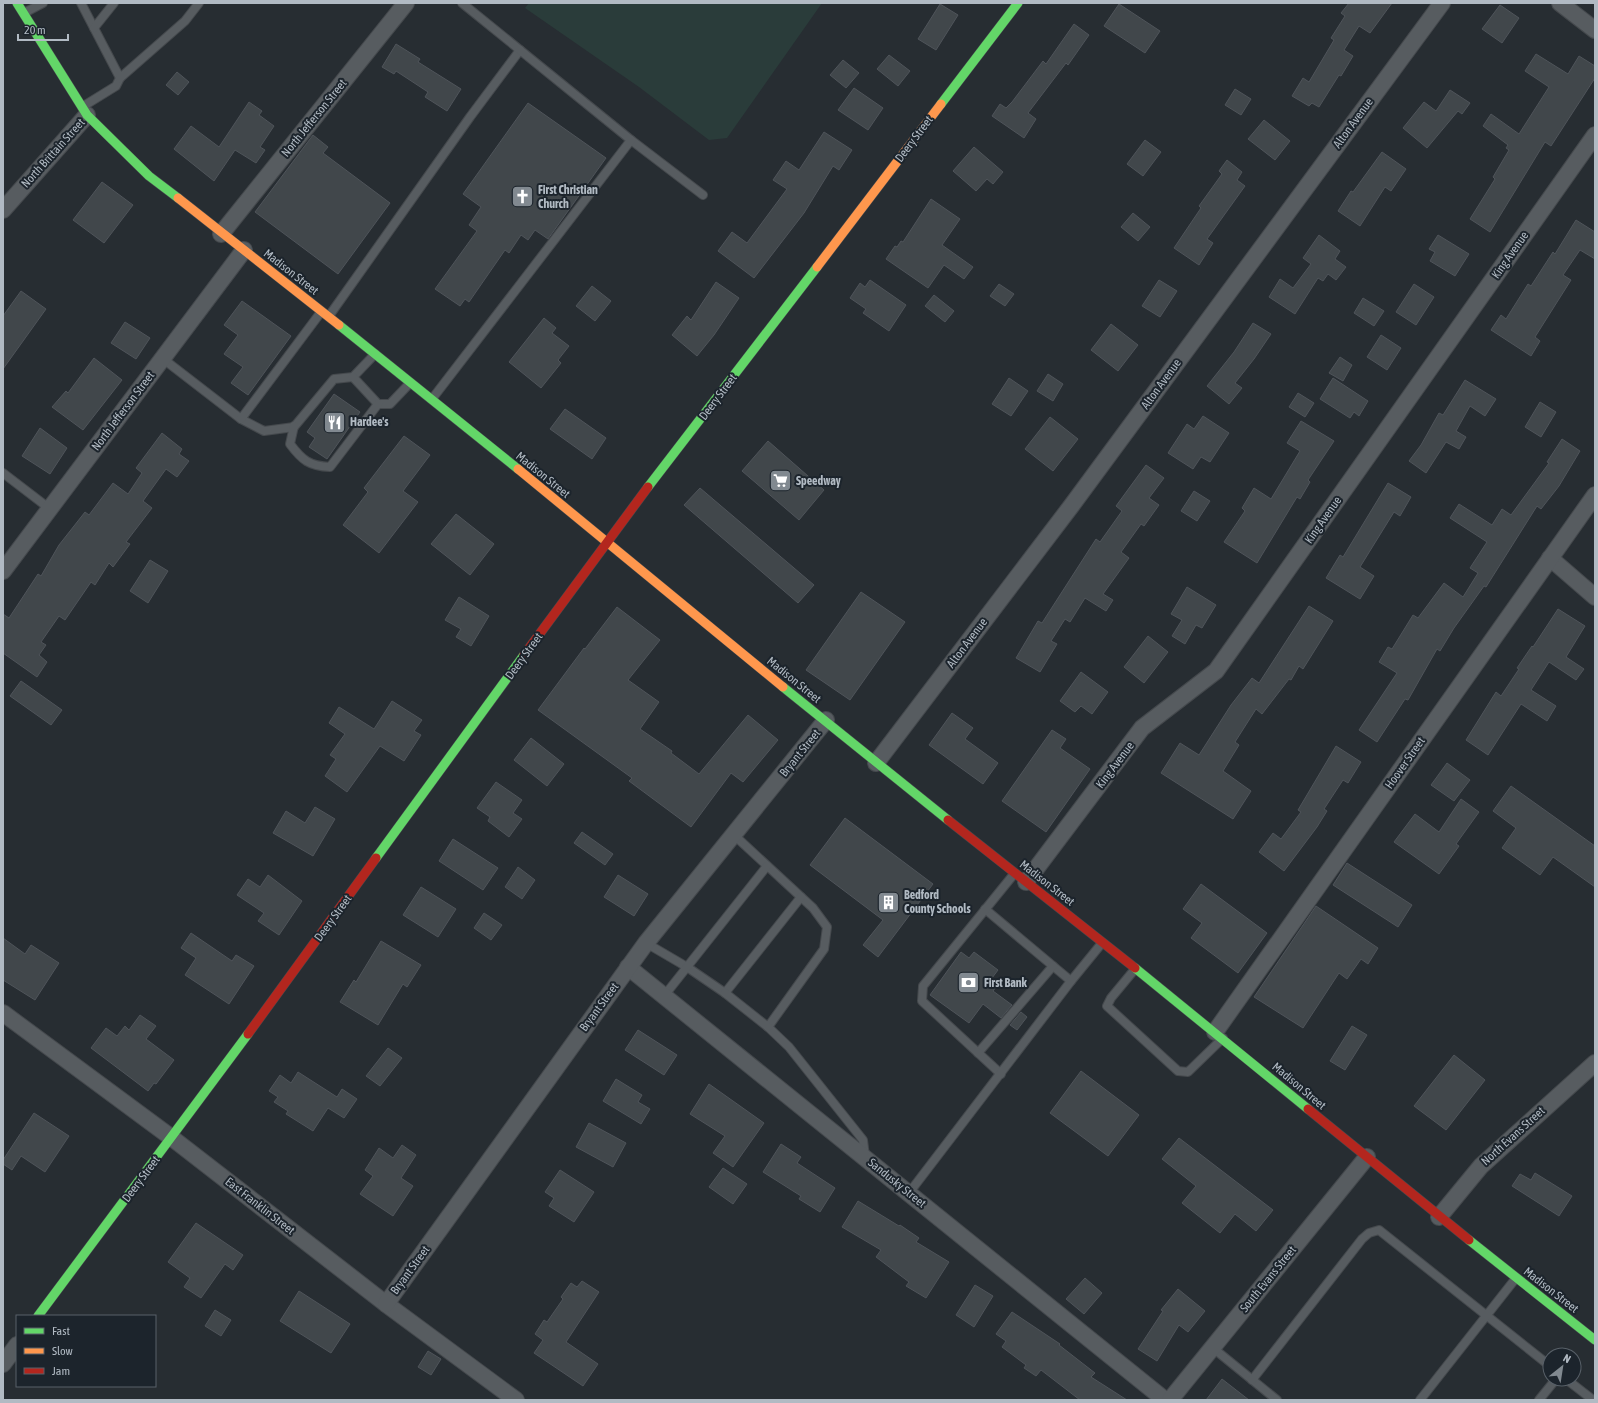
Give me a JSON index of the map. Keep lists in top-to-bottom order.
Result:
{
  "streets": {
    "main road": ["Deery Street", "Madison Street"],
    "street": [
      "North Jefferson Street",
      "Alton Avenue",
      "North Brittain Street",
      "King Avenue",
      "Bryant Street",
      "Hoover Street",
      "North Evans Street",
      "Sandusky Street",
      "East Franklin Street",
      "South Evans Street"
    ]
  },
  "crossings": [
    ["North Jefferson Street", "Madison Street"],
    ["Alton Avenue", "Madison Street"],
    ["Deery Street", "Madison Street"],
    ["Deery Street", "East Franklin Street"],
    ["North Brittain Street", "Madison Street"],
    ["King Avenue", "Madison Street"],
    ["Madison Street", "Bryant Street"],
    ["Madison Street", "Hoover Street"],
    ["Madison Street", "North Evans Street"],
    ["Madison Street", "South Evans Street"],
    ["Bryant Street", "Sandusky Street"],
    ["Bryant Street", "East Franklin Street"]
  ],
  "places": {
    "church": ["First Christian Church"],
    "restaurant": ["Hardee's"],
    "supermarket": ["Speedway"],
    "building": ["Bedford County Schools"],
    "bank": ["First Bank"]
  },
  "legend": ["Fast", "Slow", "Jam"],
  "scale_bar": "20 m",
  "north": "top right"
}
